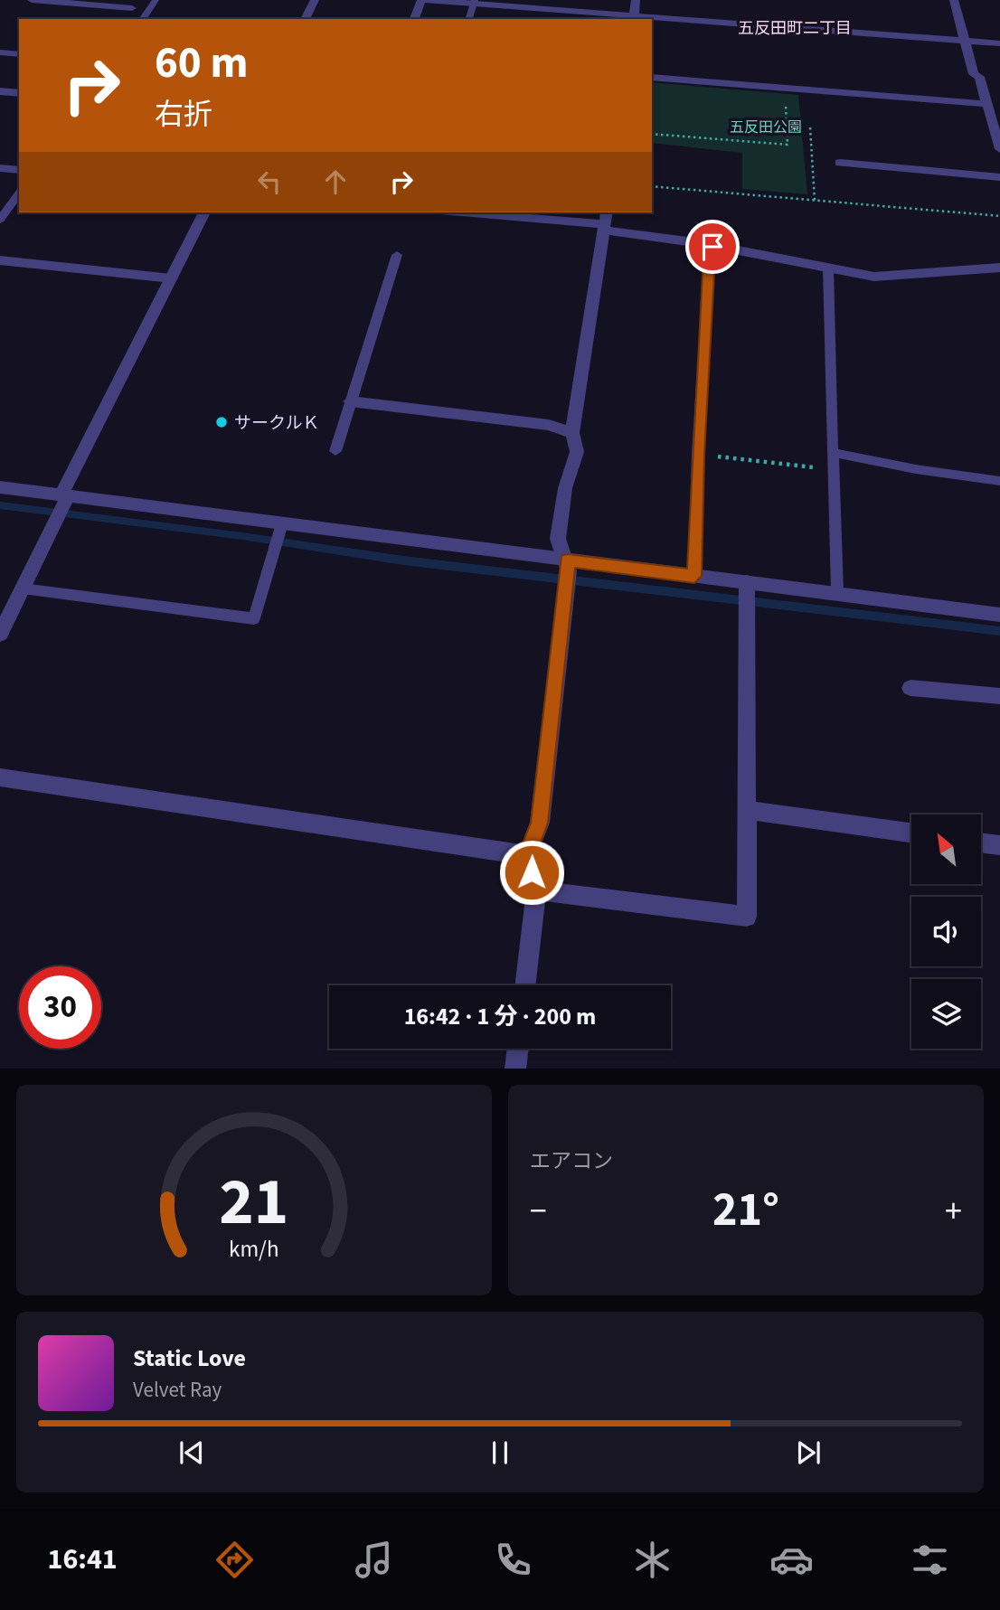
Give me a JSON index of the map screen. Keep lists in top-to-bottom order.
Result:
{
  "districts": ["五反田町二丁目"],
  "parks": ["五反田公園"],
  "places": ["サークルＫ"],
  "north": "top left",
  "page": {
    "turn": ["60 m", "右折"],
    "limit": "30",
    "trip": "16:42 · 1 分 · 200 m",
    "tile": "エアコン",
    "heat": ["−", "21°", "+"],
    "song": ["Static Love", "Velvet Ray"],
    "tabs": "16:41",
    "gauge": ["21", "km/h"]
  }
}
